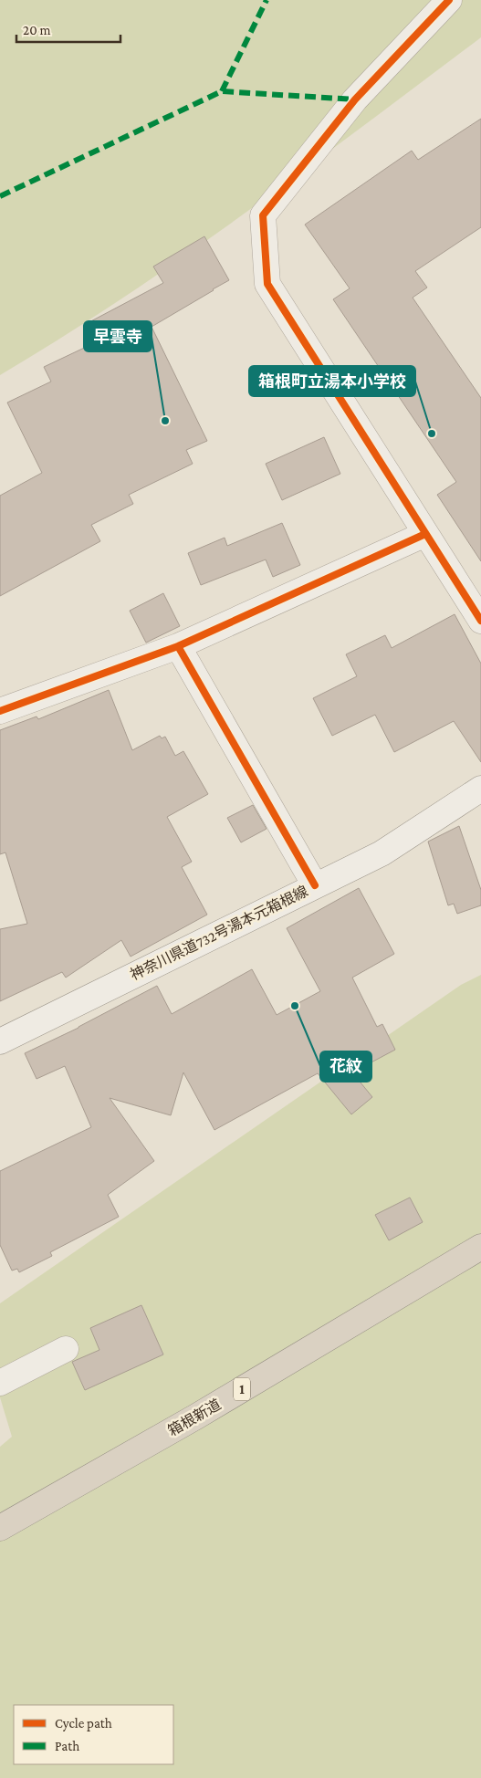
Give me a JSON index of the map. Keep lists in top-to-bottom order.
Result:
{
  "streets": {
    "highway": ["1", "箱根新道"],
    "street": ["神奈川県道732号湯本元箱根線"]
  },
  "places": ["早雲寺", "箱根町立湯本小学校", "花紋"],
  "legend": ["Cycle path", "Path"],
  "scale_bar": "20 m"
}
